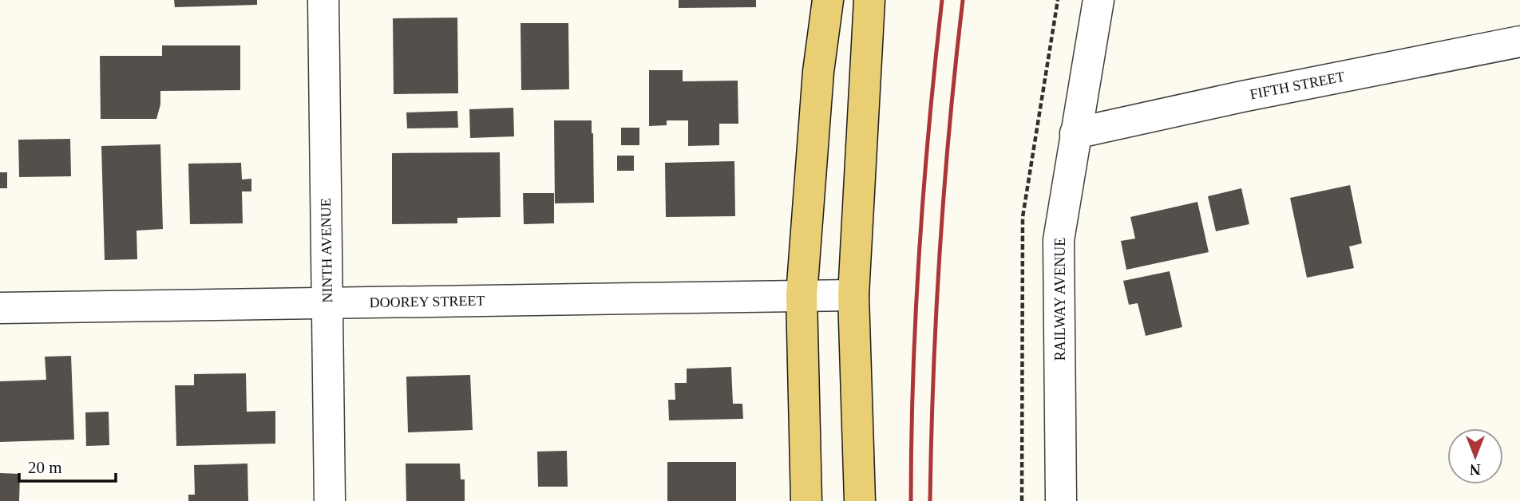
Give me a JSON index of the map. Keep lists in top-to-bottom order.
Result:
{
  "streets": {
    "street": [
      "FIFTH STREET",
      "NINTH AVENUE",
      "RAILWAY AVENUE",
      "DOOREY STREET"
    ]
  },
  "crossings": [
    ["FIFTH STREET", "RAILWAY AVENUE"],
    ["NINTH AVENUE", "DOOREY STREET"]
  ],
  "scale_bar": "20 m",
  "north": "bottom"
}
